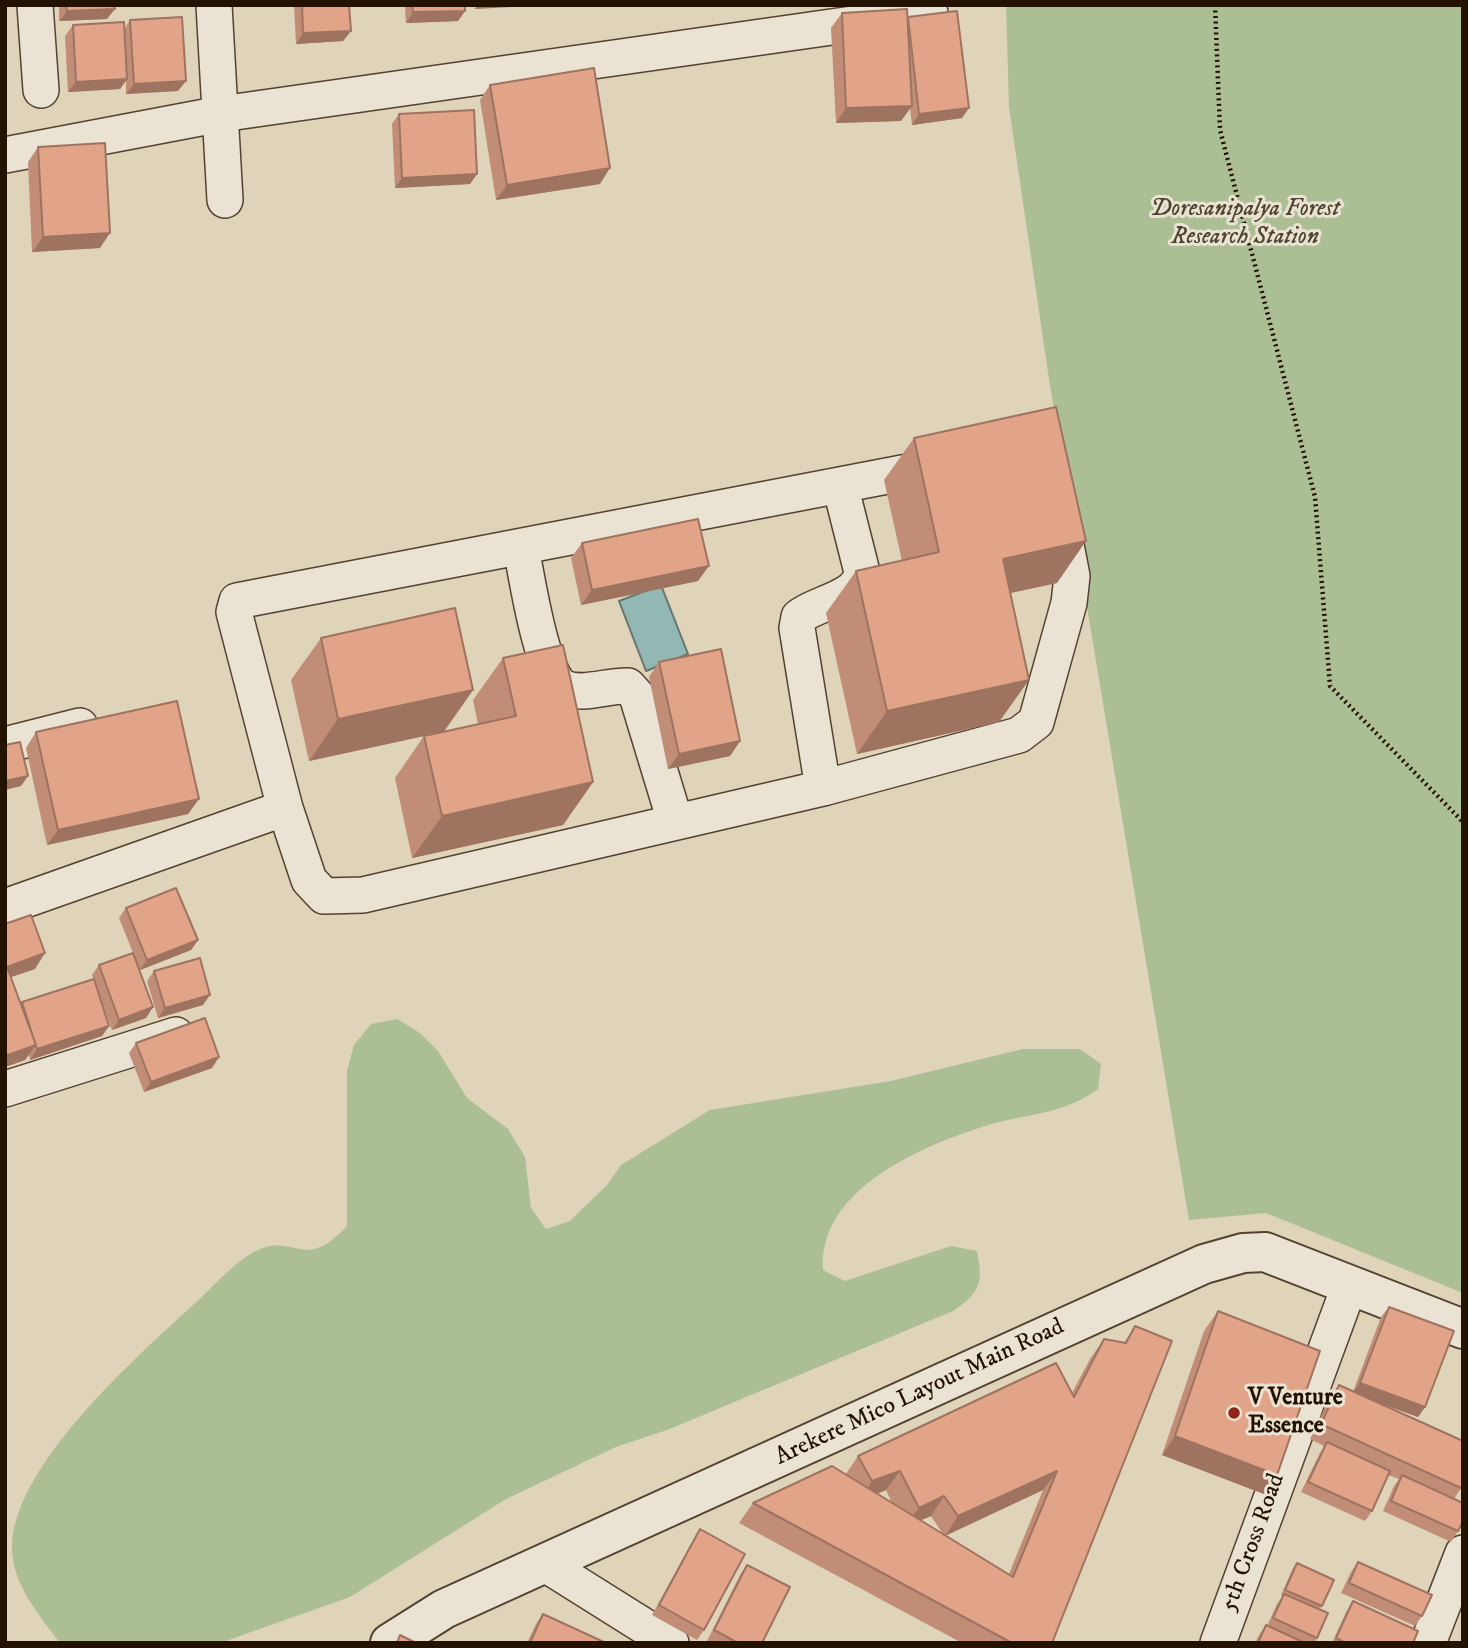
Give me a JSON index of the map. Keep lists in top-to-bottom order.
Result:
{
  "streets": {
    "street": ["Arekere Mico Layout Main Road", "5th Cross Road"]
  },
  "crossings": [
    ["Arekere Mico Layout Main Road", "5th Cross Road"]
  ],
  "parks": ["Doresanipalya Forest Research Station"],
  "places": ["V Venture Essence"]
}
